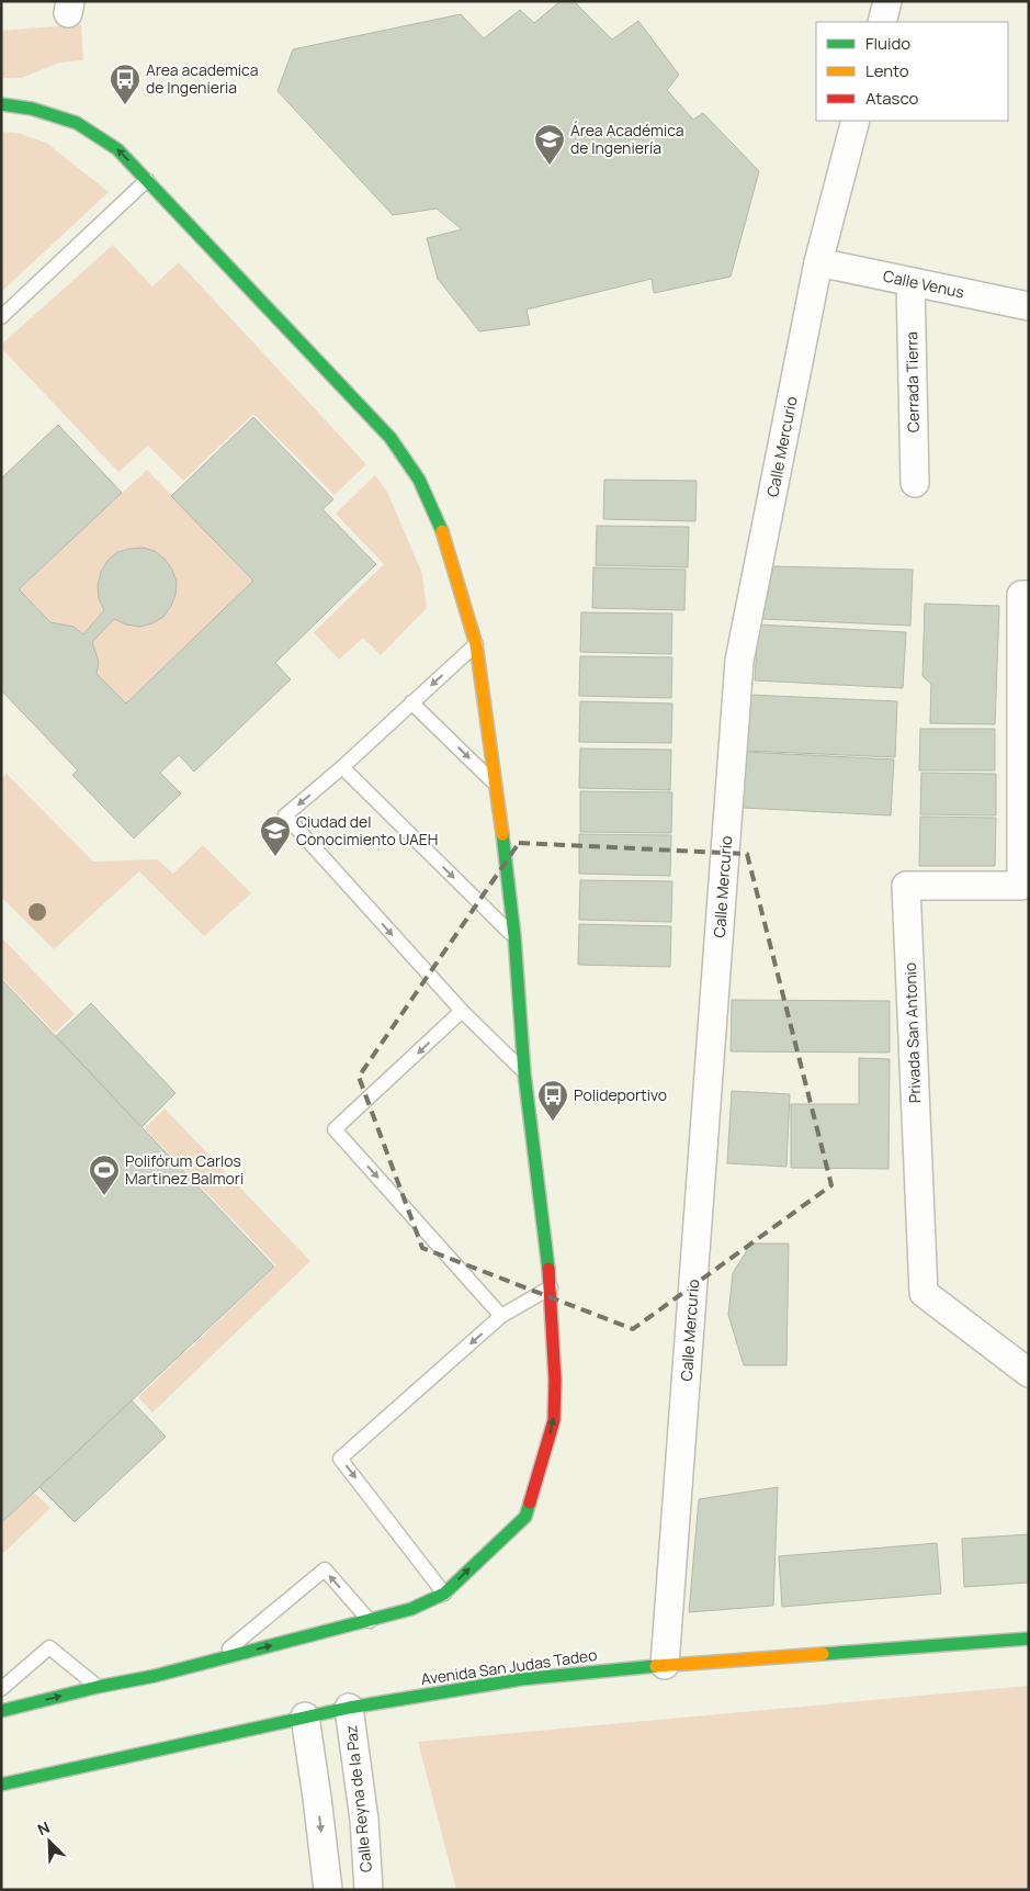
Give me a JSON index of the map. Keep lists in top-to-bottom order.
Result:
{
  "streets": {
    "street": [
      "Calle Venus",
      "Cerrada Tierra",
      "Calle Mercurio",
      "Privada San Antonio",
      "Avenida San Judas Tadeo",
      "Calle Reyna de la Paz"
    ]
  },
  "crossings": [
    ["Calle Venus", "Cerrada Tierra"],
    ["Calle Venus", "Calle Mercurio"],
    ["Calle Mercurio", "Avenida San Judas Tadeo"],
    ["Avenida San Judas Tadeo", "Calle Reyna de la Paz"]
  ],
  "places": {
    "bus stop": ["Area academica de Ingenieria", "Polideportivo"],
    "school or university": ["Área Académica de Ingeniería", "Ciudad del Conocimiento UAEH"],
    "sports": ["Polifórum Carlos Martinez Balmori"]
  },
  "legend": ["Fluido", "Lento", "Atasco"],
  "north": "top left"
}
